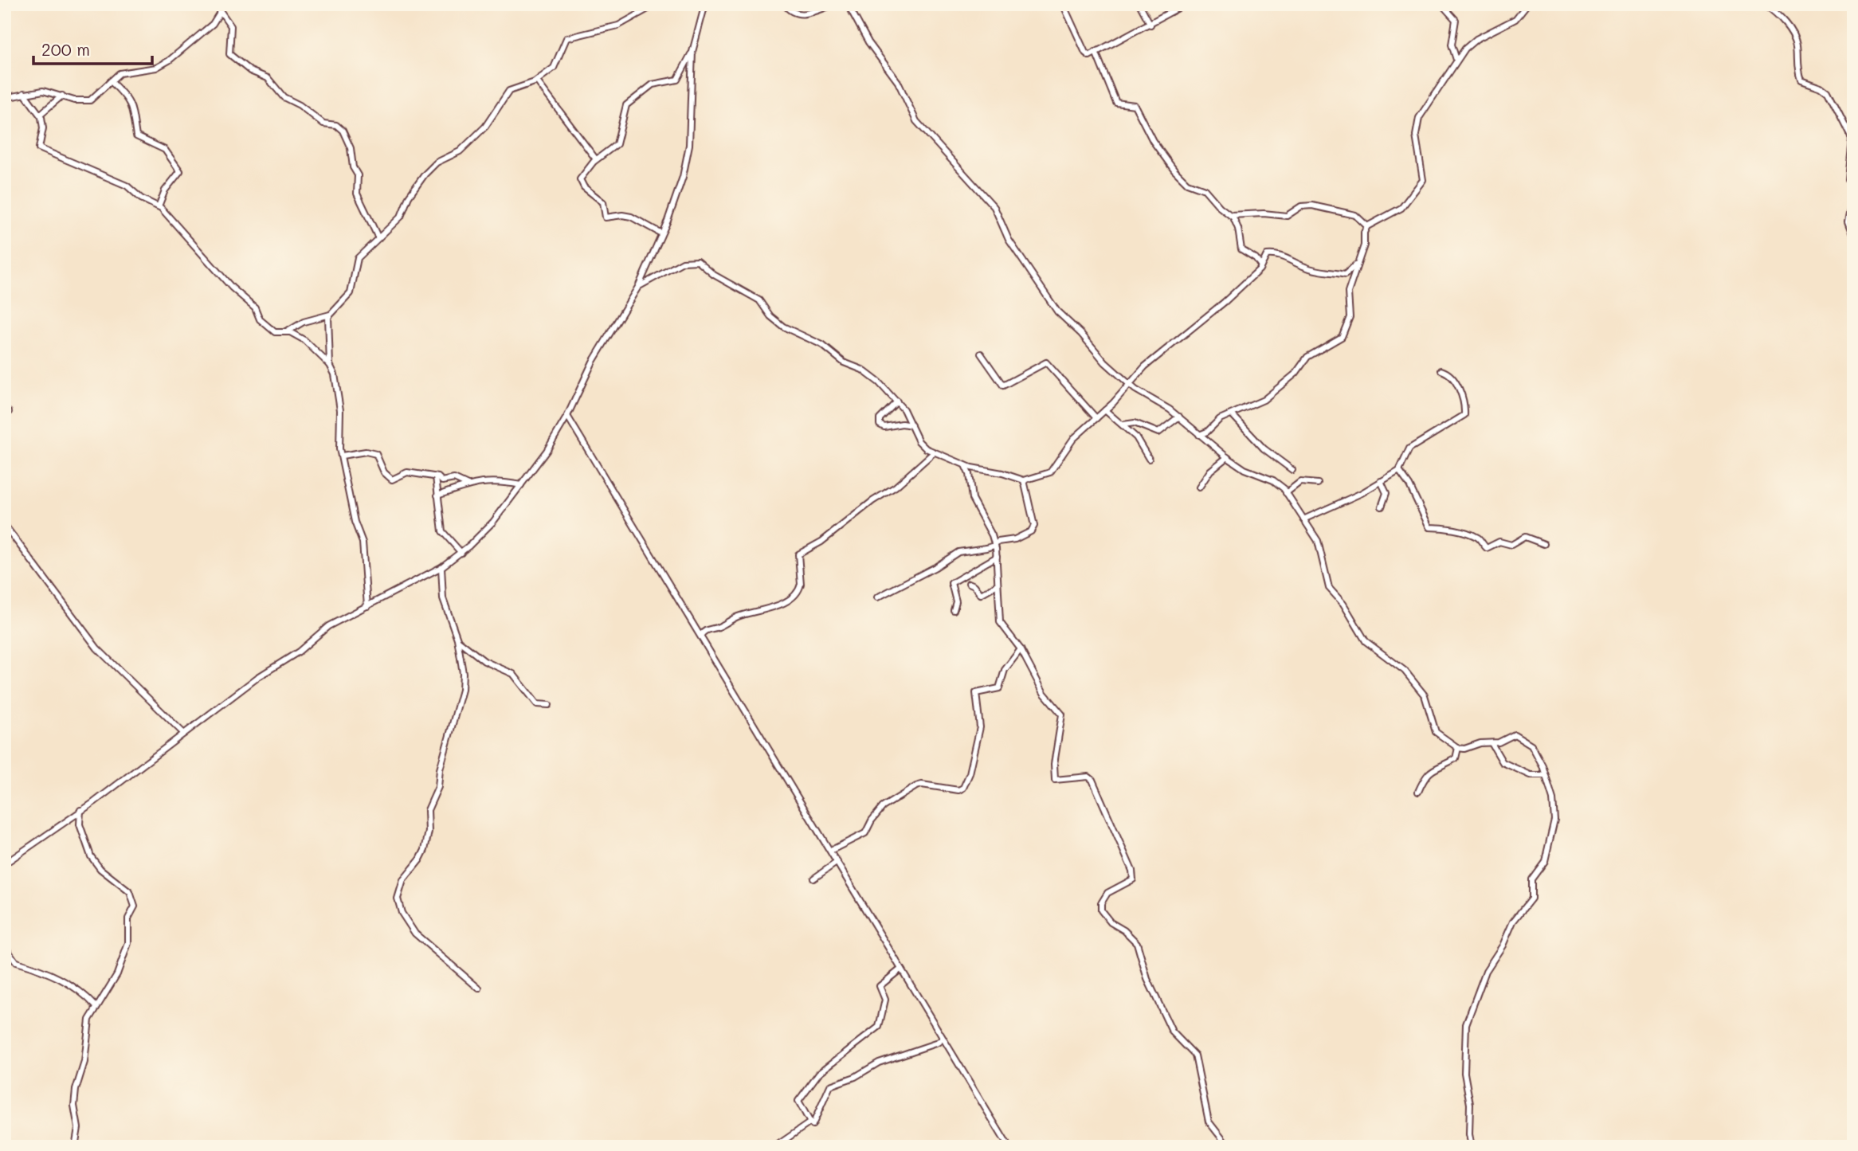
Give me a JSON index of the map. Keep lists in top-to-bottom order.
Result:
{
  "scale_bar": "200 m"
}
